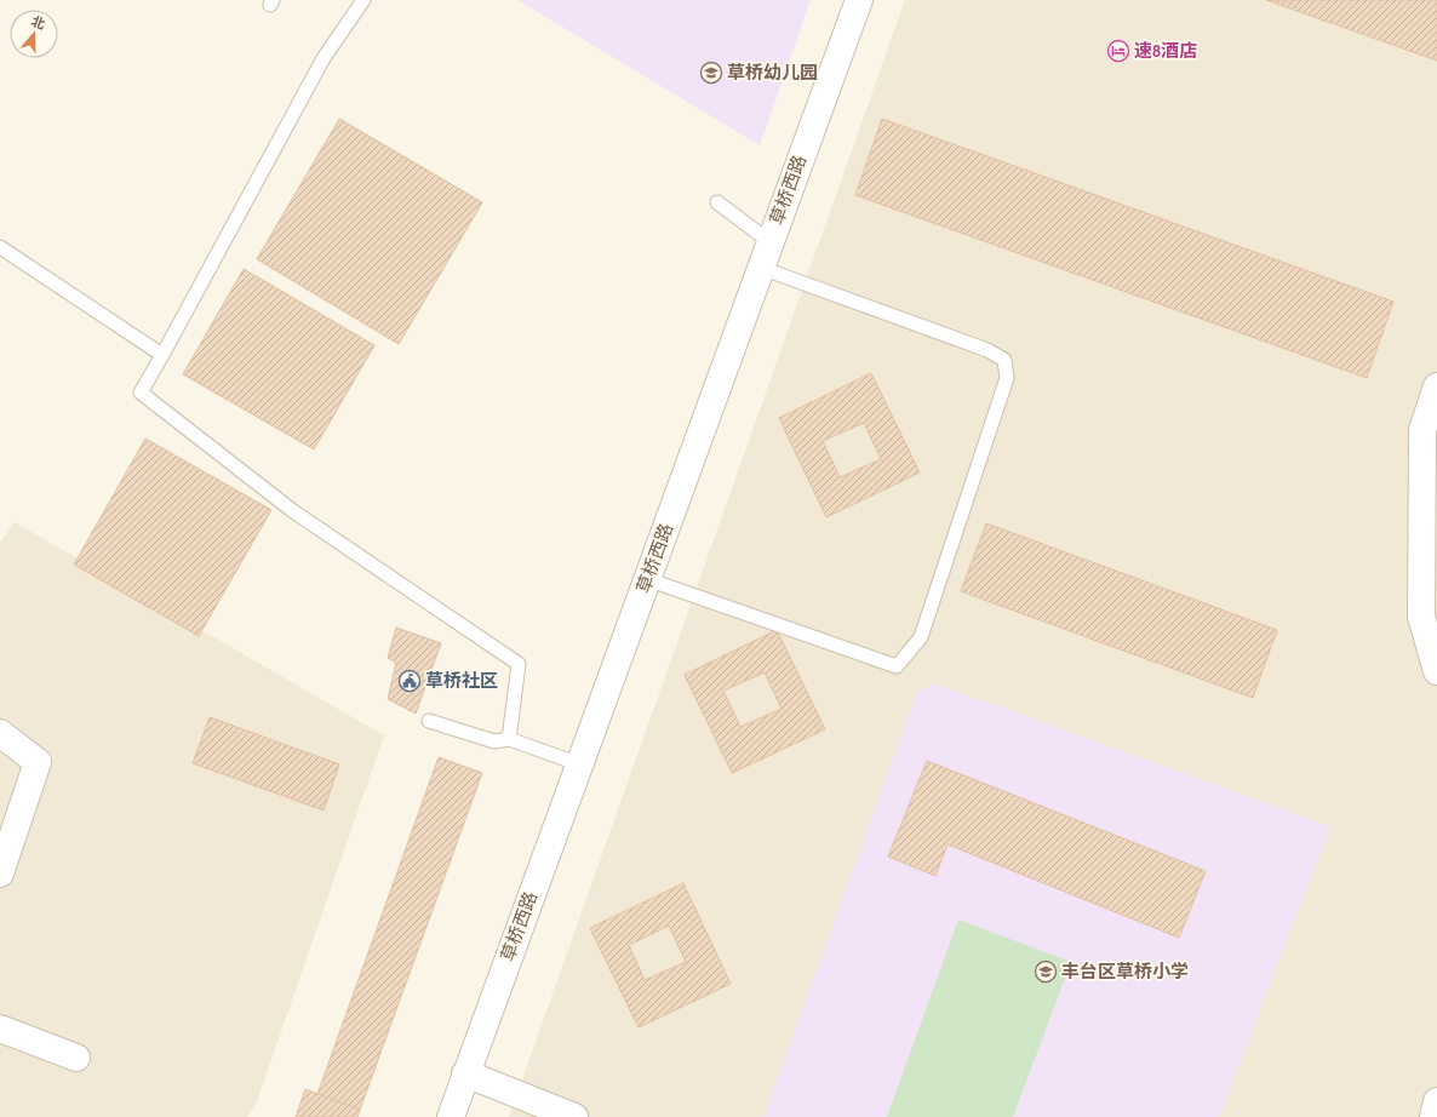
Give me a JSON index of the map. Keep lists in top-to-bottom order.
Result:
{
  "streets": {
    "street": ["草桥西路"]
  },
  "places": {
    "hotel": ["速8酒店"],
    "school or university": ["草桥幼儿园", "丰台区草桥小学"],
    "public building": ["草桥社区"]
  },
  "north": "top"
}
